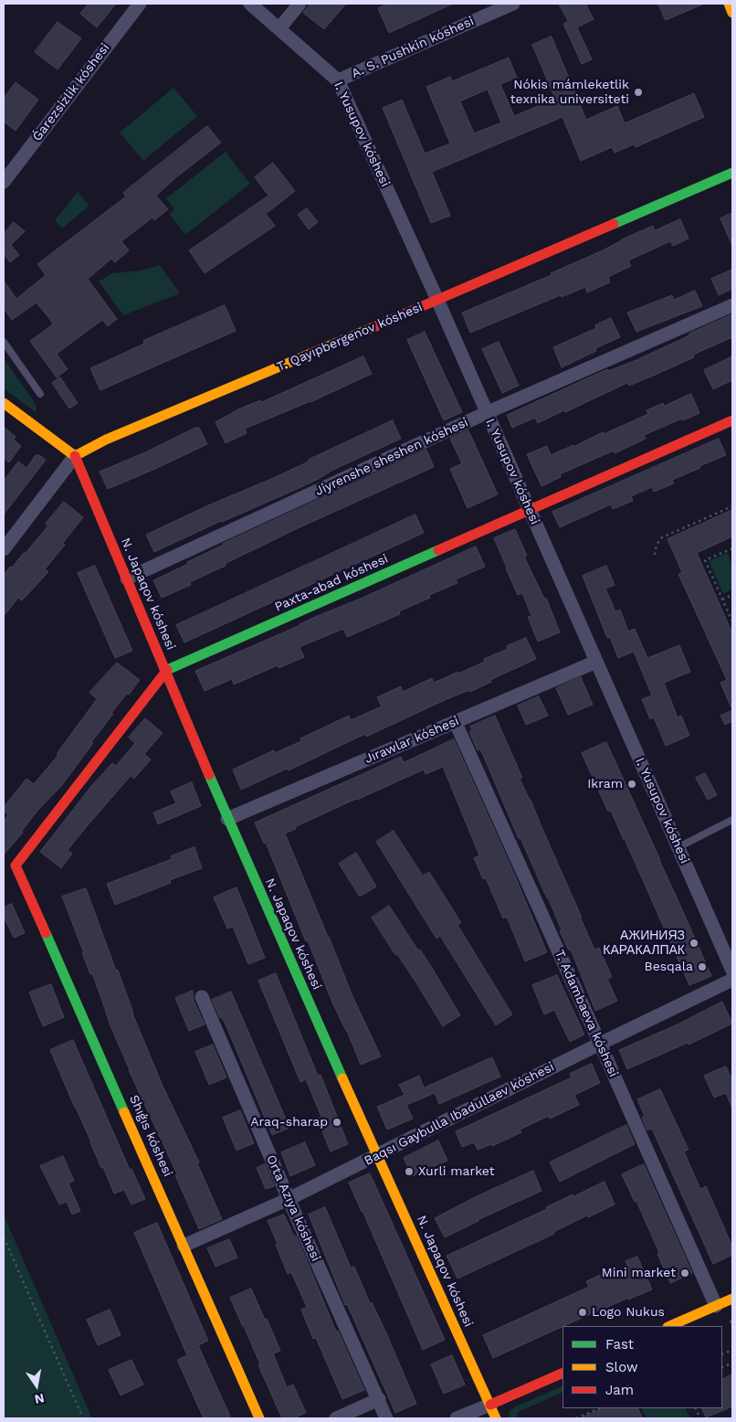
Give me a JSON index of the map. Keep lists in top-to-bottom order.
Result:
{
  "streets": {
    "street": [
      "A. S. Pushkin kóshesi",
      "Ǵarezsizlik kóshesi",
      "I. Yusupov kóshesi",
      "T. Qayıpbergenov kóshesi",
      "Jiyrenshe sheshen kóshesi",
      "Paxta-abad kóshesi",
      "N. Japaqov kóshesi",
      "Jırawlar kóshesi",
      "T. Adambaeva kóshesi",
      "Baqsı Gaybulla Ibadullaev kóshesi",
      "Shıǵıs kóshesi",
      "Orta Azıya kóshesi"
    ]
  },
  "crossings": [
    ["A. S. Pushkin kóshesi", "I. Yusupov kóshesi"],
    ["I. Yusupov kóshesi", "T. Qayıpbergenov kóshesi"],
    ["I. Yusupov kóshesi", "Jiyrenshe sheshen kóshesi"],
    ["I. Yusupov kóshesi", "Paxta-abad kóshesi"],
    ["I. Yusupov kóshesi", "Jırawlar kóshesi"],
    ["T. Qayıpbergenov kóshesi", "N. Japaqov kóshesi"],
    ["Jiyrenshe sheshen kóshesi", "N. Japaqov kóshesi"],
    ["Paxta-abad kóshesi", "N. Japaqov kóshesi"],
    ["Paxta-abad kóshesi", "Shıǵıs kóshesi"],
    ["N. Japaqov kóshesi", "Jırawlar kóshesi"],
    ["N. Japaqov kóshesi", "Baqsı Gaybulla Ibadullaev kóshesi"],
    ["Jırawlar kóshesi", "T. Adambaeva kóshesi"],
    ["T. Adambaeva kóshesi", "Baqsı Gaybulla Ibadullaev kóshesi"],
    ["Baqsı Gaybulla Ibadullaev kóshesi", "Shıǵıs kóshesi"],
    ["Baqsı Gaybulla Ibadullaev kóshesi", "Orta Azıya kóshesi"]
  ],
  "places": [
    "Nókis mámleketlik texnika universiteti",
    "Ikram",
    "АЖИНИЯЗ КАРАКАЛПАК",
    "Besqala",
    "Araq-sharap",
    "Xurli market",
    "Mini market",
    "Logo Nukus"
  ],
  "legend": ["Fast", "Slow", "Jam"],
  "north": "bottom"
}
